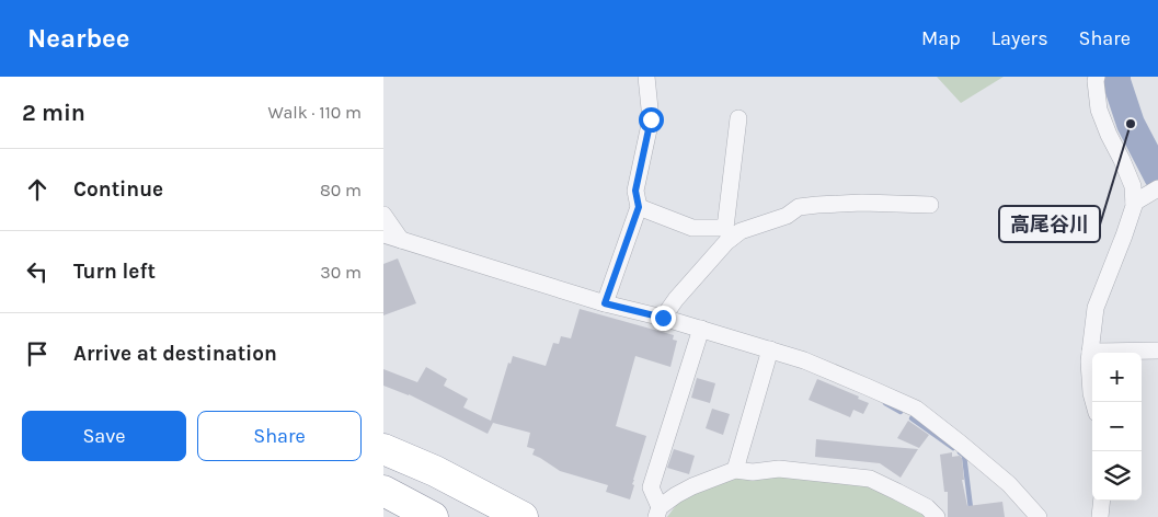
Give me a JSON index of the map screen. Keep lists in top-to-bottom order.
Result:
{
  "places": ["高尾谷川"],
  "page": {
    "header": "Nearbee",
    "nav": ["Map", "Layers", "Share"],
    "heading": ["2 min", "Walk · 110 m"],
    "list": [
      ["Continue", "80 m"],
      ["Turn left", "30 m"],
      "Arrive at destination"
    ],
    "map_buttons": ["+", "−"],
    "buttons": ["Save", "Share"]
  }
}
